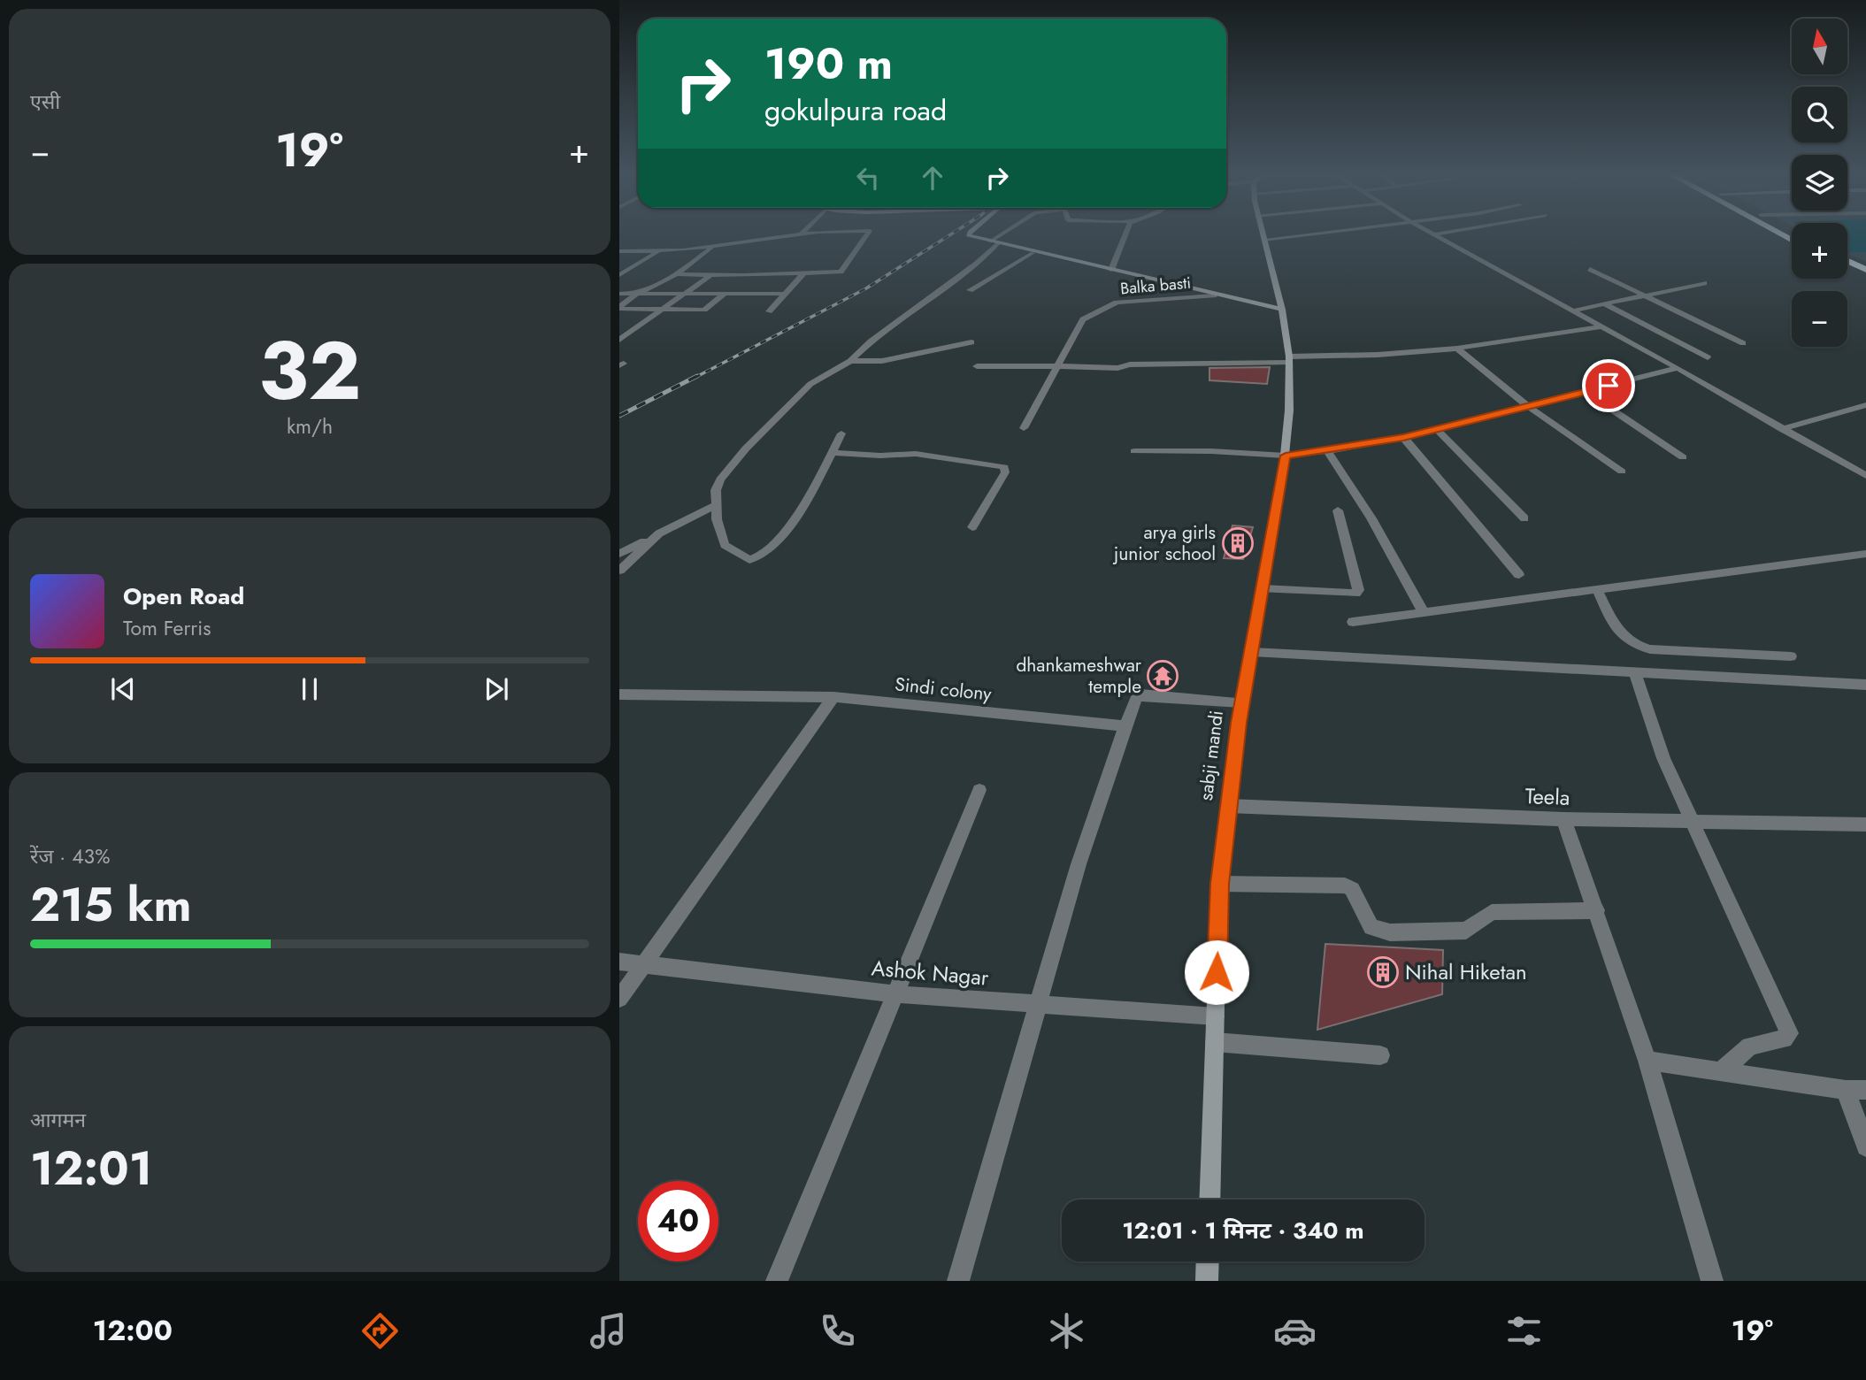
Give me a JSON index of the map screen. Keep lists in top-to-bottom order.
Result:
{
  "streets": {
    "street": [
      "Balka basti",
      "Sindi colony",
      "sabji mandi",
      "Teela",
      "Ashok Nagar"
    ]
  },
  "crossings": [
    ["Balka basti", "sabji mandi"],
    ["sabji mandi", "Teela"],
    ["sabji mandi", "Ashok Nagar"]
  ],
  "places": {
    "building": ["arya girls junior school", "Nihal Hiketan"],
    "temple": ["dhankameshwar temple"]
  },
  "north": "top",
  "page": {
    "tile": [
      "एसी",
      ["32", "km/h"],
      ["रेंज · 43%", "215 km"],
      ["आगमन", "12:01"]
    ],
    "map_buttons": ["+", "−"],
    "turn": ["190 m", "gokulpura road"],
    "heat": ["−", "19°", "+"],
    "song": ["Open Road", "Tom Ferris"],
    "limit": "40",
    "trip": "12:01 · 1 मिनट · 340 m",
    "tabs": ["12:00", "19°"]
  }
}
